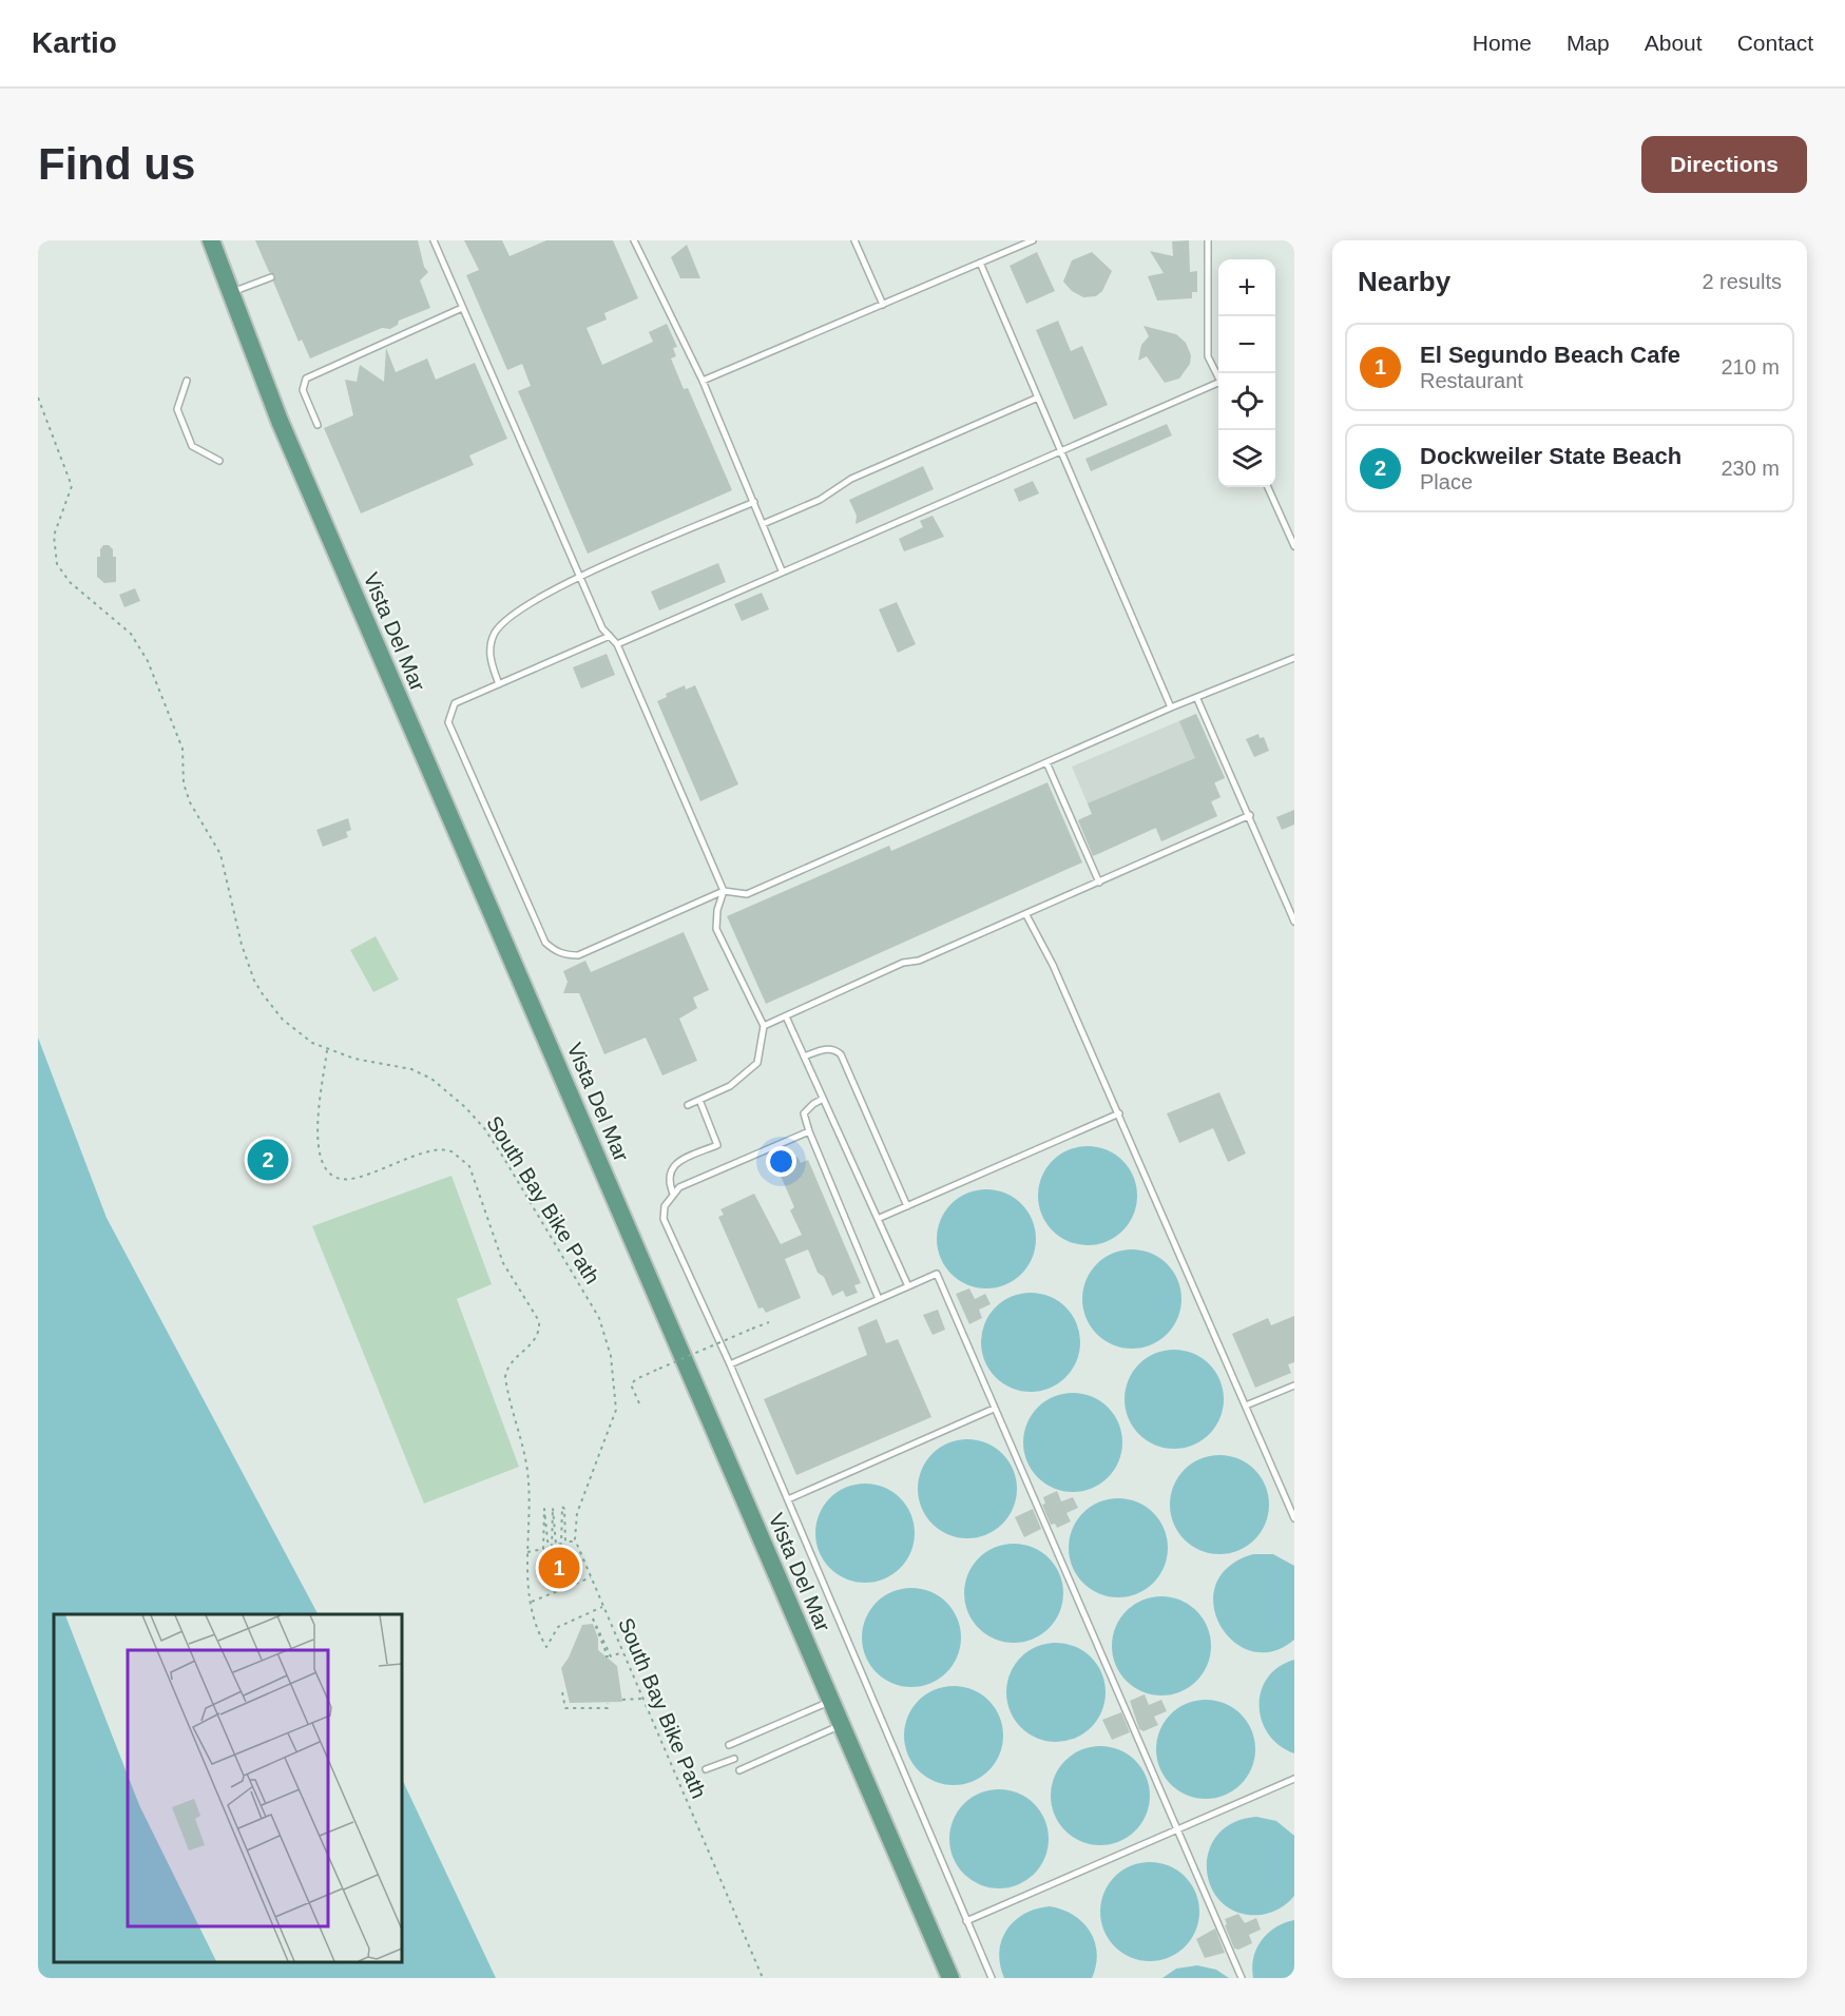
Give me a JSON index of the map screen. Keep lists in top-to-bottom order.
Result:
{
  "streets": {
    "main road": ["Vista Del Mar"],
    "path": ["South Bay Bike Path"]
  },
  "page": {
    "header": "Kartio",
    "nav": [
      "Home",
      "Map",
      "About",
      "Contact"
    ],
    "buttons": "Directions",
    "title": "Find us",
    "heading": ["Nearby", "2 results"],
    "map_buttons": ["+", "−"],
    "list": [
      {
        "mark": "1",
        "name": "El Segundo Beach Cafe",
        "note": "Restaurant",
        "value": "210 m"
      },
      {
        "mark": "2",
        "name": "Dockweiler State Beach",
        "note": "Place",
        "value": "230 m"
      }
    ],
    "pins": ["2", "1"]
  }
}
